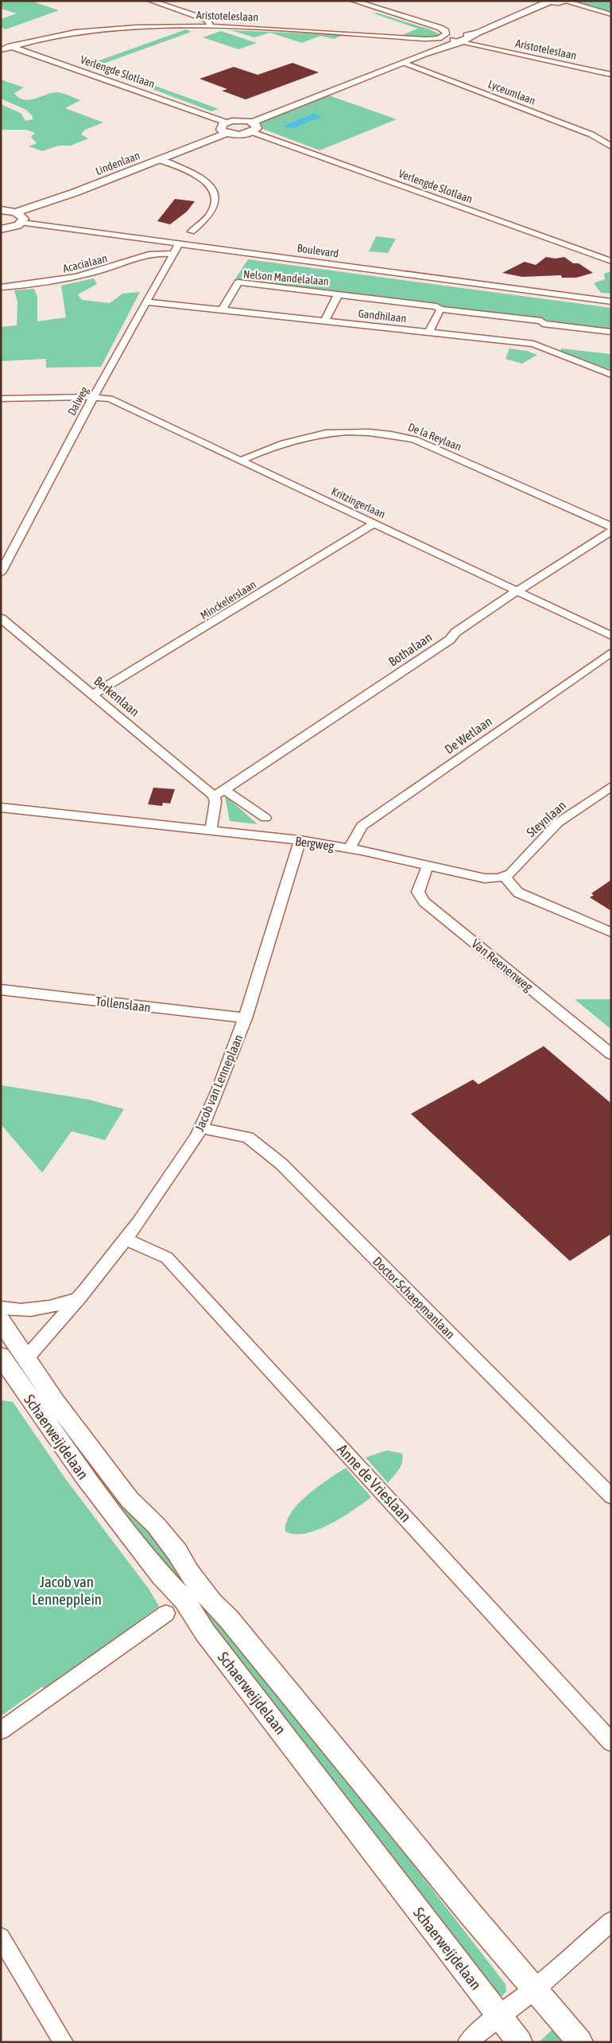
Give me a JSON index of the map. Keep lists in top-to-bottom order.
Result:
{
  "streets": {
    "street": [
      "Aristoteleslaan",
      "Verlengde Slotlaan",
      "Lyceumlaan",
      "Lindenlaan",
      "Boulevard",
      "Acacialaan",
      "Nelson Mandelalaan",
      "Gandhilaan",
      "Dalweg",
      "De la Reylaan",
      "Kritzingerlaan",
      "Minckelerslaan",
      "Bothalaan",
      "Berkenlaan",
      "De Wetlaan",
      "Steynlaan",
      "Bergweg",
      "Van Reenenweg",
      "Tollenslaan",
      "Jacob van Lenneplaan",
      "Doctor Schaepmanlaan",
      "Schaerweijdelaan",
      "Anne de Vrieslaan"
    ]
  },
  "crossings": [
    ["Aristoteleslaan", "Verlengde Slotlaan"],
    ["Boulevard", "Dalweg"],
    ["Acacialaan", "Dalweg"],
    ["Nelson Mandelalaan", "Gandhilaan"],
    ["Gandhilaan", "Dalweg"],
    ["Dalweg", "Kritzingerlaan"],
    ["De la Reylaan", "Kritzingerlaan"],
    ["Kritzingerlaan", "Minckelerslaan"],
    ["Kritzingerlaan", "Bothalaan"],
    ["Minckelerslaan", "Berkenlaan"],
    ["Bothalaan", "Berkenlaan"],
    ["De Wetlaan", "Bergweg"],
    ["Steynlaan", "Bergweg"],
    ["Bergweg", "Van Reenenweg"],
    ["Bergweg", "Jacob van Lenneplaan"],
    ["Tollenslaan", "Jacob van Lenneplaan"],
    ["Jacob van Lenneplaan", "Doctor Schaepmanlaan"],
    ["Jacob van Lenneplaan", "Schaerweijdelaan"],
    ["Jacob van Lenneplaan", "Anne de Vrieslaan"]
  ],
  "parks": ["Jacob van Lennepplein"]
}
